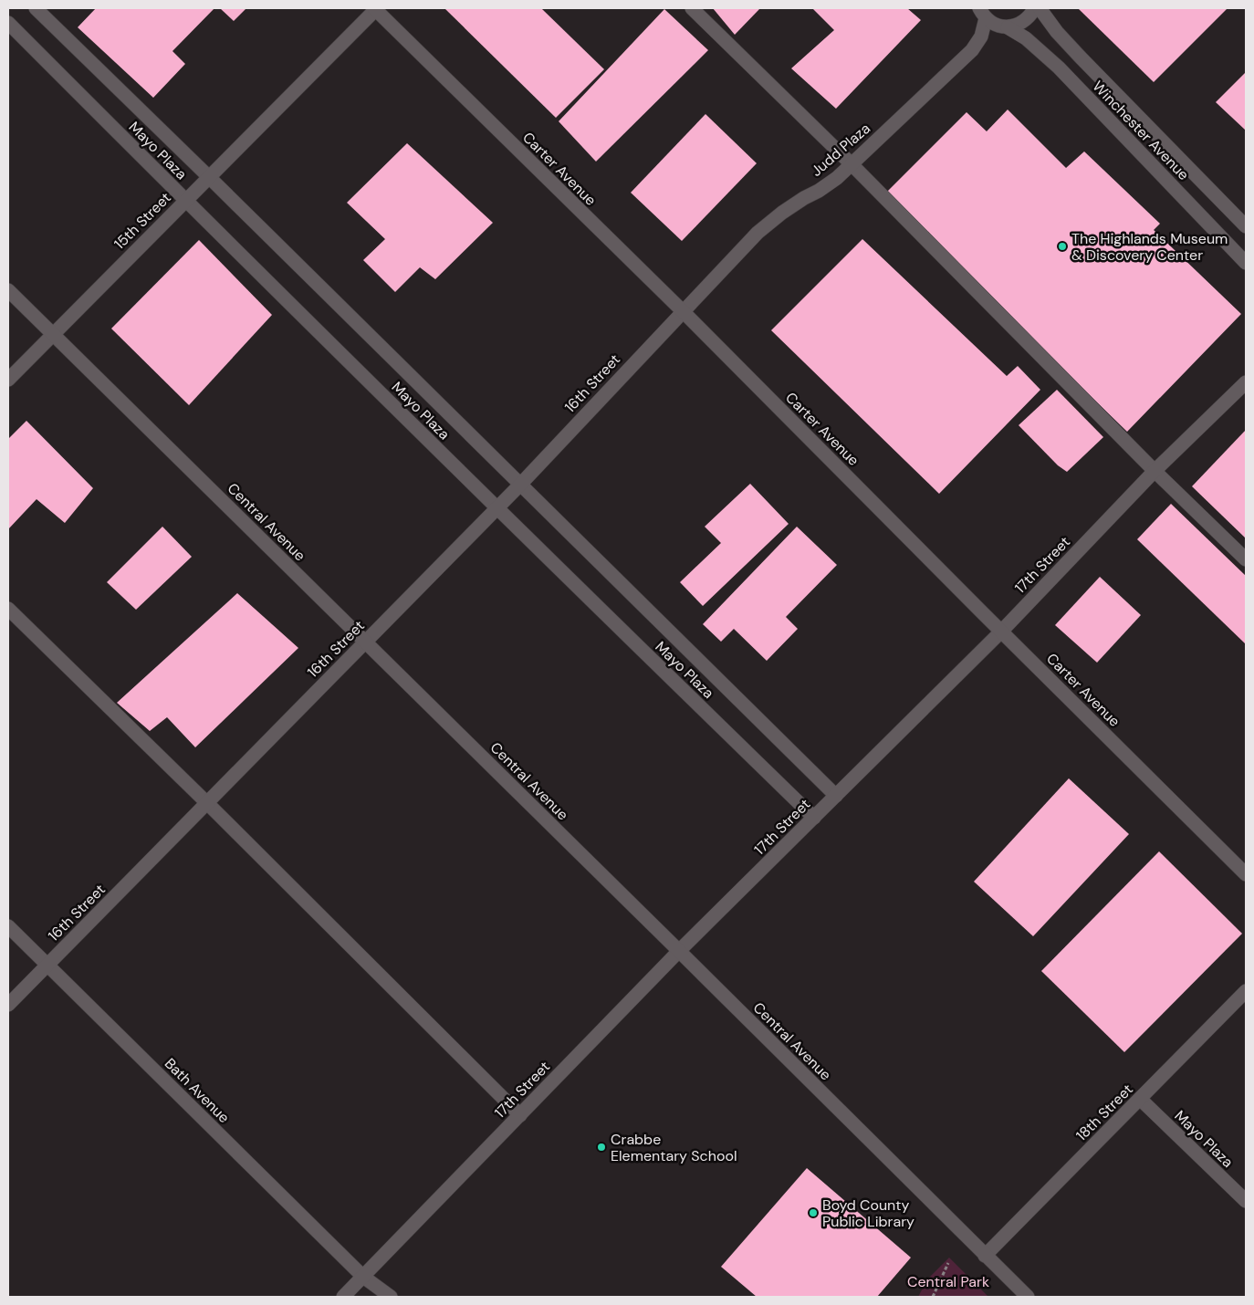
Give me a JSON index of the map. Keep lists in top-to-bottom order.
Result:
{
  "streets": {
    "street": [
      "Winchester Avenue",
      "Judd Plaza",
      "Mayo Plaza",
      "Carter Avenue",
      "15th Street",
      "16th Street",
      "Central Avenue",
      "17th Street",
      "Bath Avenue",
      "18th Street"
    ]
  },
  "crossings": [
    ["Winchester Avenue", "Judd Plaza"],
    ["Judd Plaza", "Carter Avenue"],
    ["Judd Plaza", "16th Street"],
    ["Mayo Plaza", "15th Street"],
    ["Mayo Plaza", "16th Street"],
    ["Mayo Plaza", "17th Street"],
    ["Mayo Plaza", "18th Street"],
    ["Carter Avenue", "15th Street"],
    ["Carter Avenue", "16th Street"],
    ["Carter Avenue", "17th Street"],
    ["15th Street", "Central Avenue"],
    ["16th Street", "Central Avenue"],
    ["16th Street", "Bath Avenue"],
    ["Central Avenue", "17th Street"],
    ["Central Avenue", "18th Street"],
    ["17th Street", "Bath Avenue"]
  ],
  "parks": ["Central Park"],
  "places": ["The Highlands Museum & Discovery Center", "Crabbe Elementary School", "Boyd County Public Library"]
}
